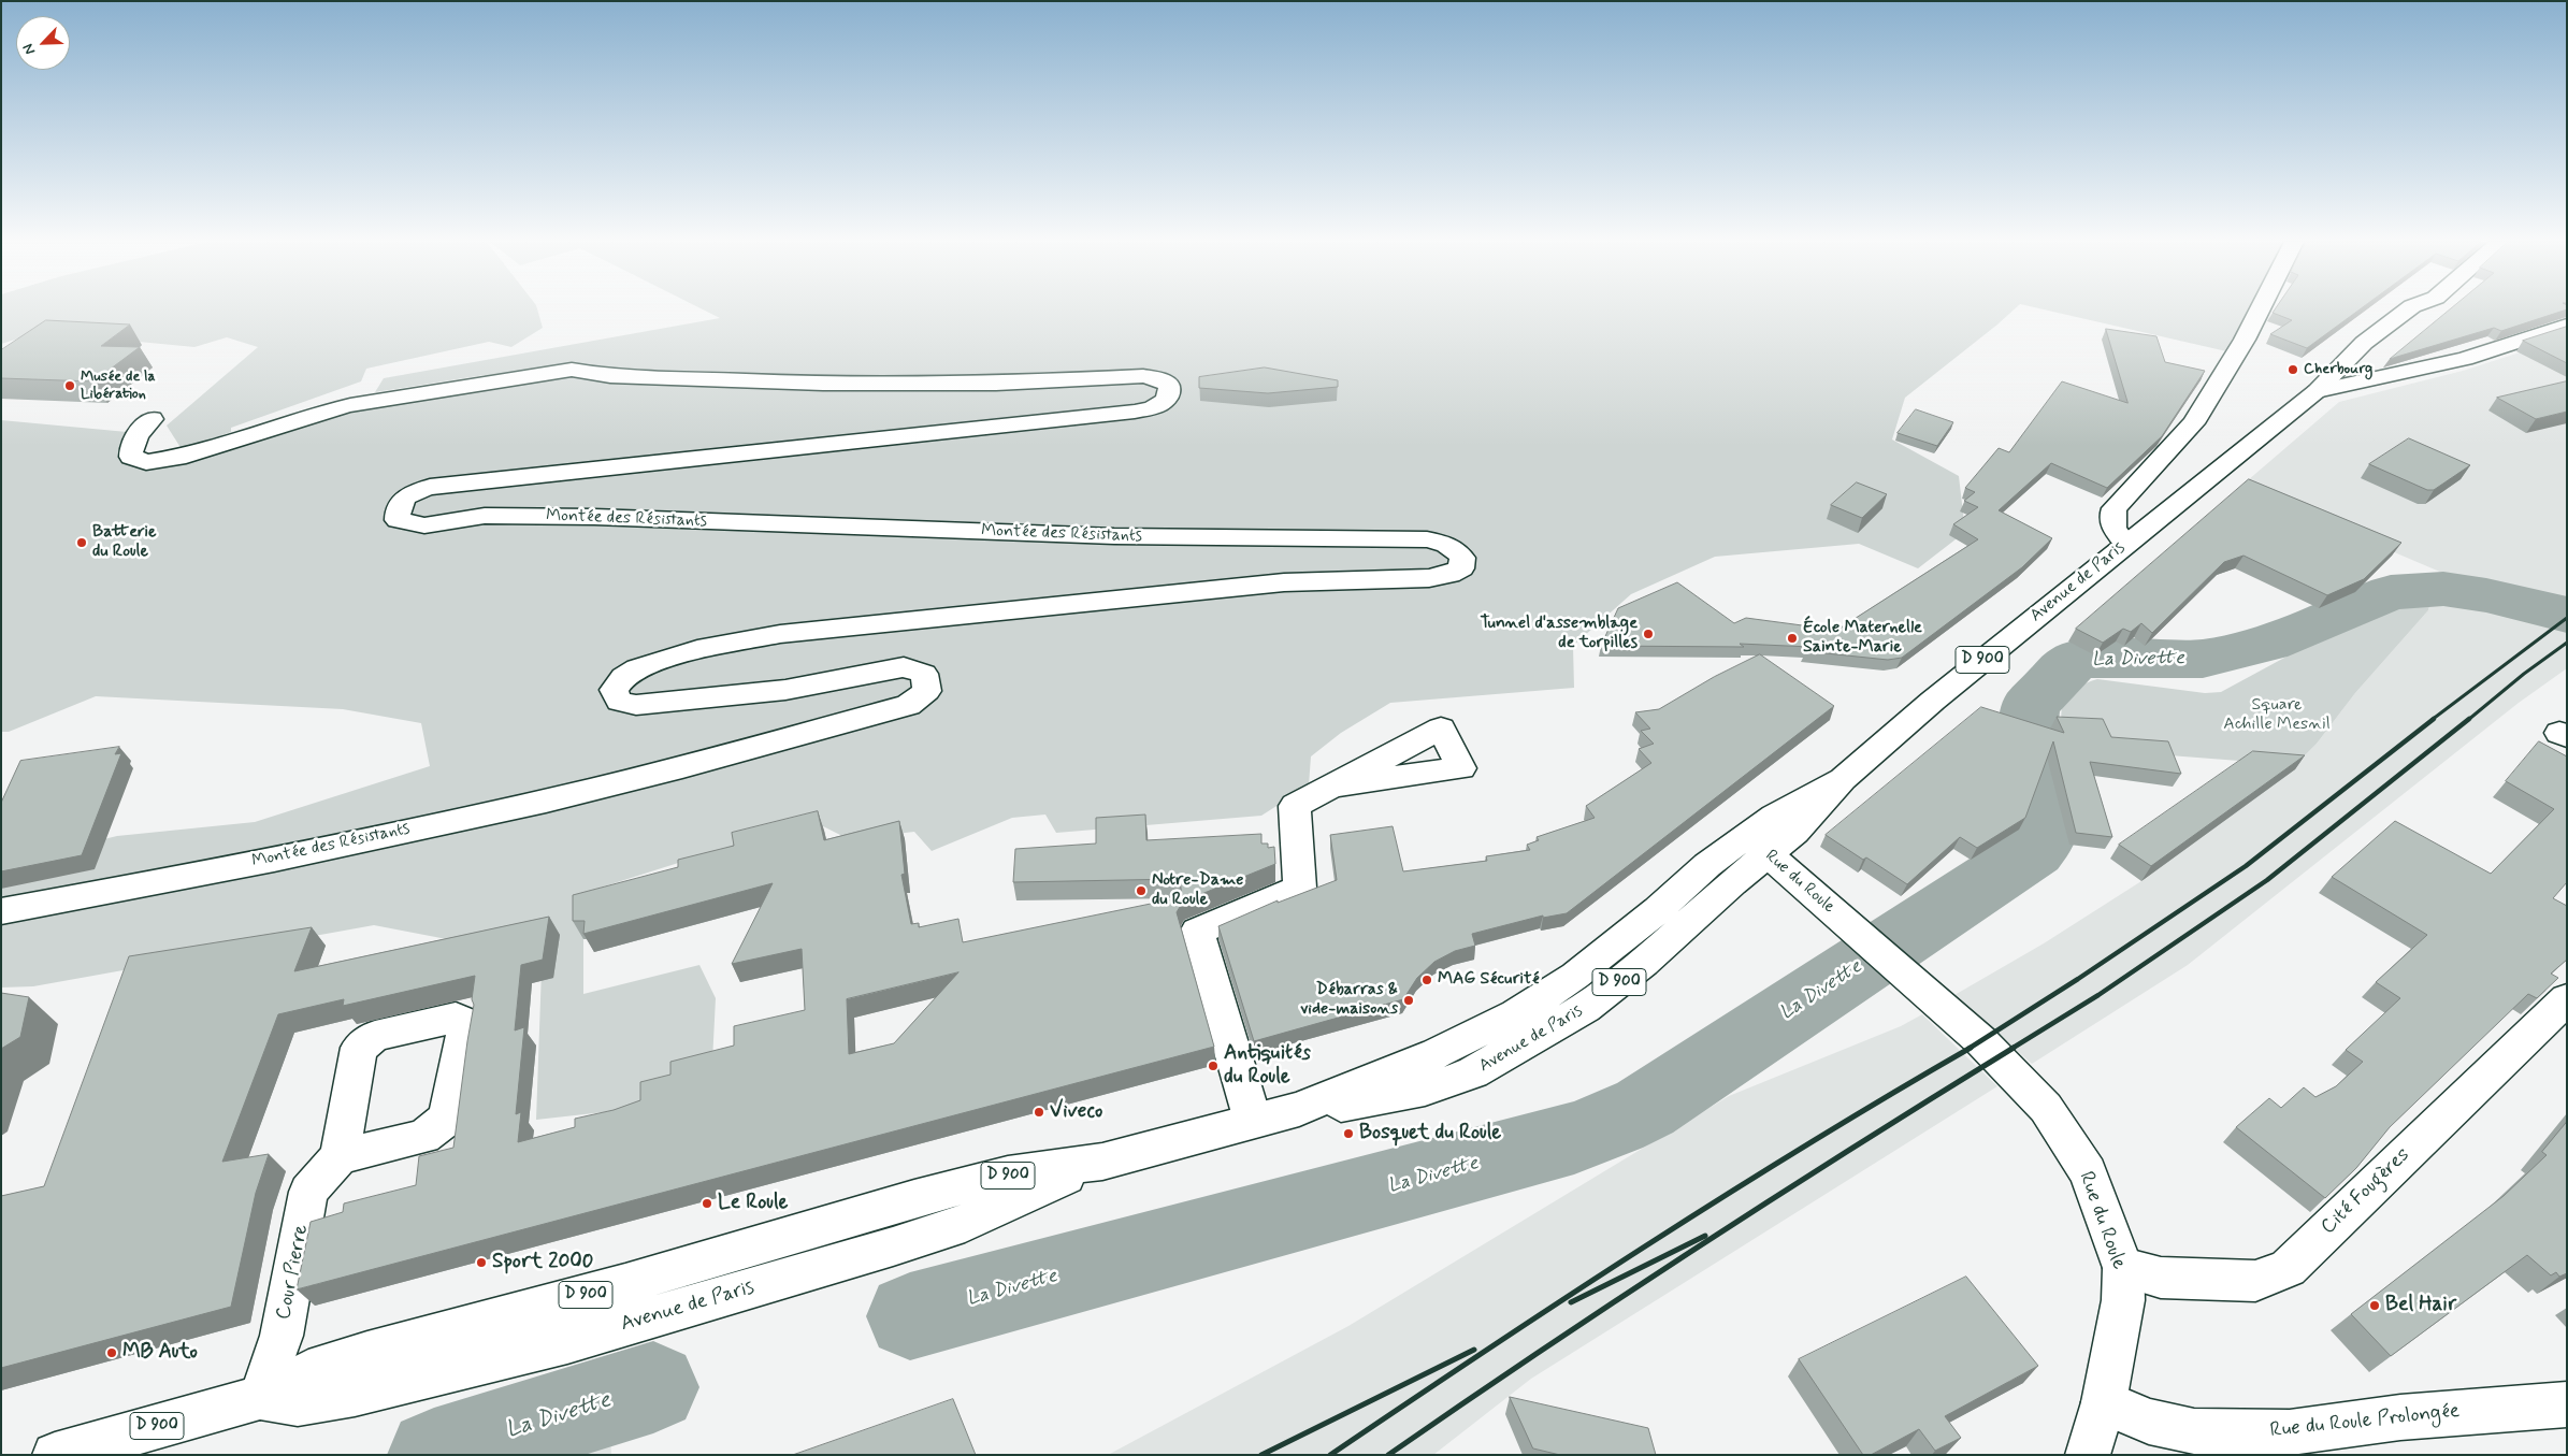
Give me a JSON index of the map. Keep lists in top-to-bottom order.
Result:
{
  "streets": {
    "street": [
      "Montée des Résistants",
      "Avenue de Paris",
      "D 900",
      "Rue du Roule",
      "Cité Fougères",
      "Cour Pierre",
      "Rue du Roule Prolongée"
    ]
  },
  "crossings": [
    ["Avenue de Paris", "D 900"],
    ["Avenue de Paris", "Rue du Roule"],
    ["Avenue de Paris", "Cour Pierre"],
    ["Rue du Roule", "Cité Fougères"],
    ["Rue du Roule", "Rue du Roule Prolongée"]
  ],
  "water": ["La Divette"],
  "parks": ["Square Achille Mesnil"],
  "places": [
    "Cherbourg",
    "Musée de la Libération",
    "Batterie du Roule",
    "Tunnel d'assemblage de torpilles",
    "École Maternelle Sainte-Marie",
    "Notre-Dame du Roule",
    "MAG Sécurité",
    "Débarras & vide-maisons",
    "Antiquités du Roule",
    "Viveco",
    "Bosquet du Roule",
    "Le Roule",
    "Sport 2000",
    "Bel Hair",
    "MB Auto"
  ],
  "north": "bottom left"
}
